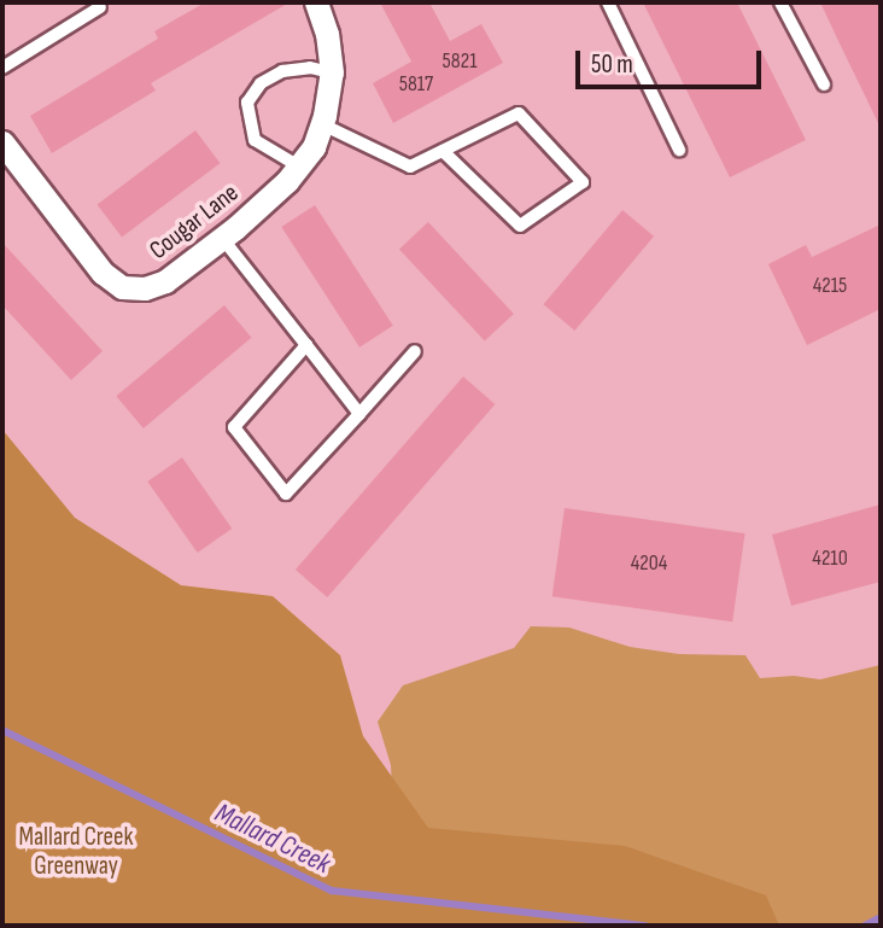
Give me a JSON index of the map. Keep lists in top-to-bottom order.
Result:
{
  "streets": {
    "street": ["Cougar Lane"]
  },
  "water": ["Mallard Creek"],
  "parks": ["Mallard Creek Greenway"],
  "house_numbers": [
    "5821",
    "5817",
    "4215",
    "4210",
    "4204"
  ],
  "scale_bar": "50 m"
}
